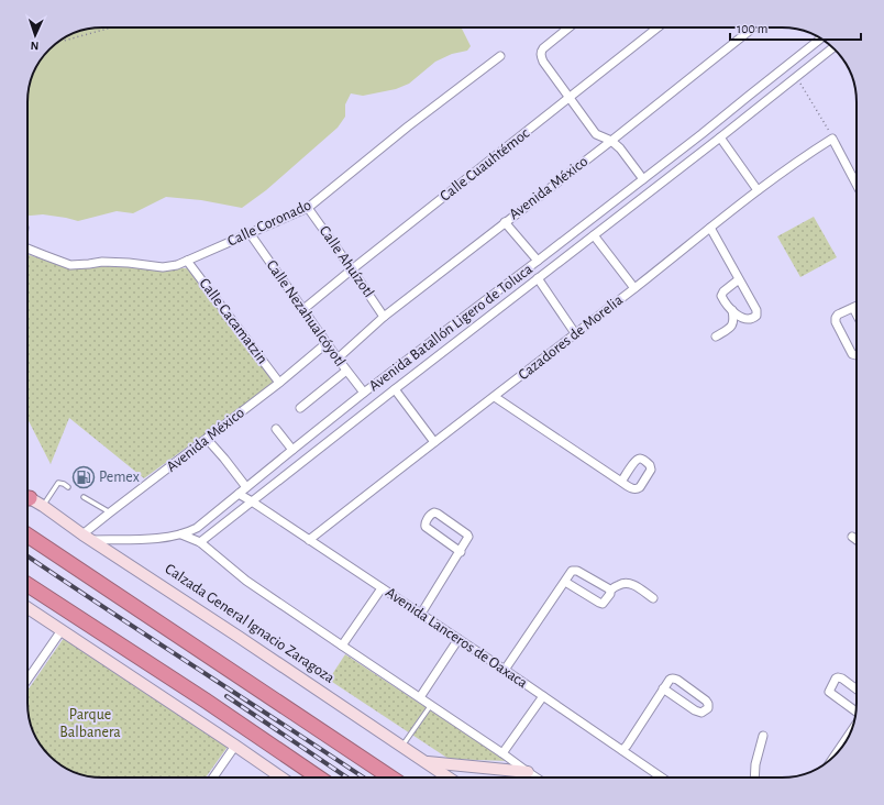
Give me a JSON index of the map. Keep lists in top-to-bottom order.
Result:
{
  "streets": {
    "main road": ["Calzada General Ignacio Zaragoza"],
    "street": [
      "Calle Cuauhtémoc",
      "Avenida México",
      "Calle Coronado",
      "Calle Ahuízotl",
      "Calle Nezahualcóyotl",
      "Calle Cacamatzin",
      "Avenida Batallón Ligero de Toluca",
      "Cazadores de Morelia",
      "Avenida Lanceros de Oaxaca"
    ]
  },
  "crossings": [
    ["Calle Cuauhtémoc", "Calle Ahuízotl"],
    ["Calle Cuauhtémoc", "Calle Nezahualcóyotl"],
    ["Avenida México", "Calle Ahuízotl"],
    ["Avenida México", "Calle Nezahualcóyotl"],
    ["Avenida México", "Calle Cacamatzin"],
    ["Avenida México", "Avenida Batallón Ligero de Toluca"],
    ["Avenida México", "Calzada General Ignacio Zaragoza"],
    ["Calle Coronado", "Calle Ahuízotl"],
    ["Calle Coronado", "Calle Nezahualcóyotl"],
    ["Calle Coronado", "Calle Cacamatzin"],
    ["Calle Nezahualcóyotl", "Avenida Batallón Ligero de Toluca"],
    ["Avenida Batallón Ligero de Toluca", "Calzada General Ignacio Zaragoza"],
    ["Avenida Batallón Ligero de Toluca", "Avenida Lanceros de Oaxaca"],
    ["Cazadores de Morelia", "Avenida Lanceros de Oaxaca"]
  ],
  "parks": ["Parque Balbanera"],
  "places": {
    "fuel station": ["Pemex"]
  },
  "scale_bar": "100 m",
  "north": "bottom"
}
